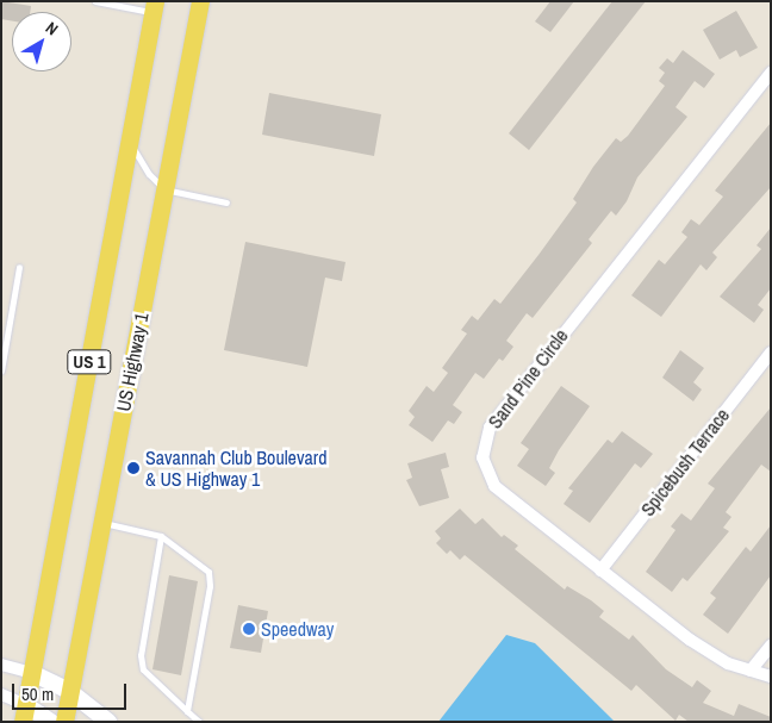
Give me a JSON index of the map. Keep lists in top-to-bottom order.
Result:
{
  "streets": {
    "main road": ["US 1", "US Highway 1"],
    "street": ["Sand Pine Circle", "Spicebush Terrace"]
  },
  "crossings": [
    ["Sand Pine Circle", "Spicebush Terrace"]
  ],
  "places": ["Savannah Club Boulevard & US Highway 1", "Speedway"],
  "scale_bar": "50 m",
  "north": "top right"
}
